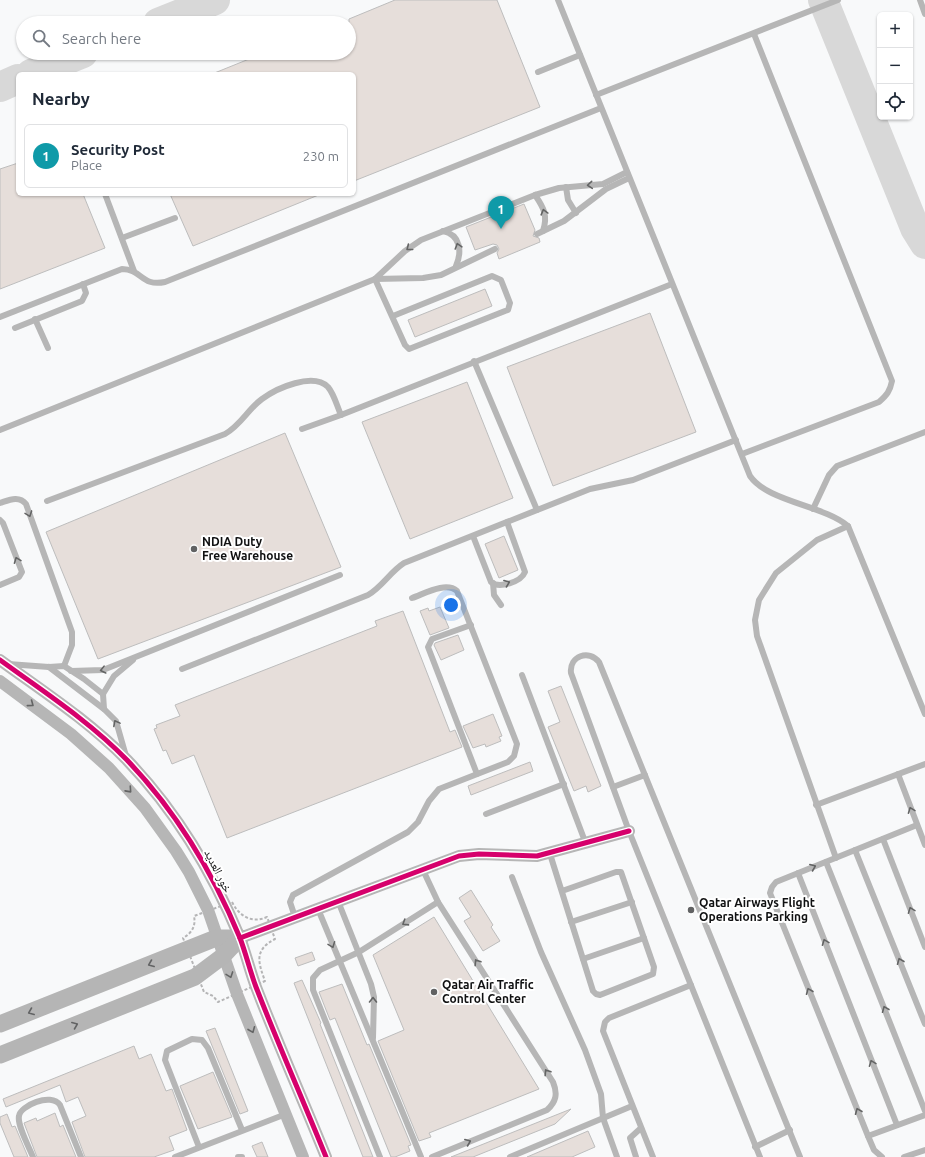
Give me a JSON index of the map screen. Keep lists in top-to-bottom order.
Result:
{
  "streets": {
    "street": ["خور العديد"]
  },
  "places": ["NDIA Duty Free Warehouse", "Qatar Airways Flight Operations Parking", "Qatar Air Traffic Control Center"],
  "page": {
    "map_buttons": ["+", "−"],
    "search": "Search here",
    "heading": "Nearby",
    "list": [
      {
        "mark": "1",
        "name": "Security Post",
        "note": "Place",
        "value": "230 m"
      }
    ],
    "pins": "1"
  }
}
